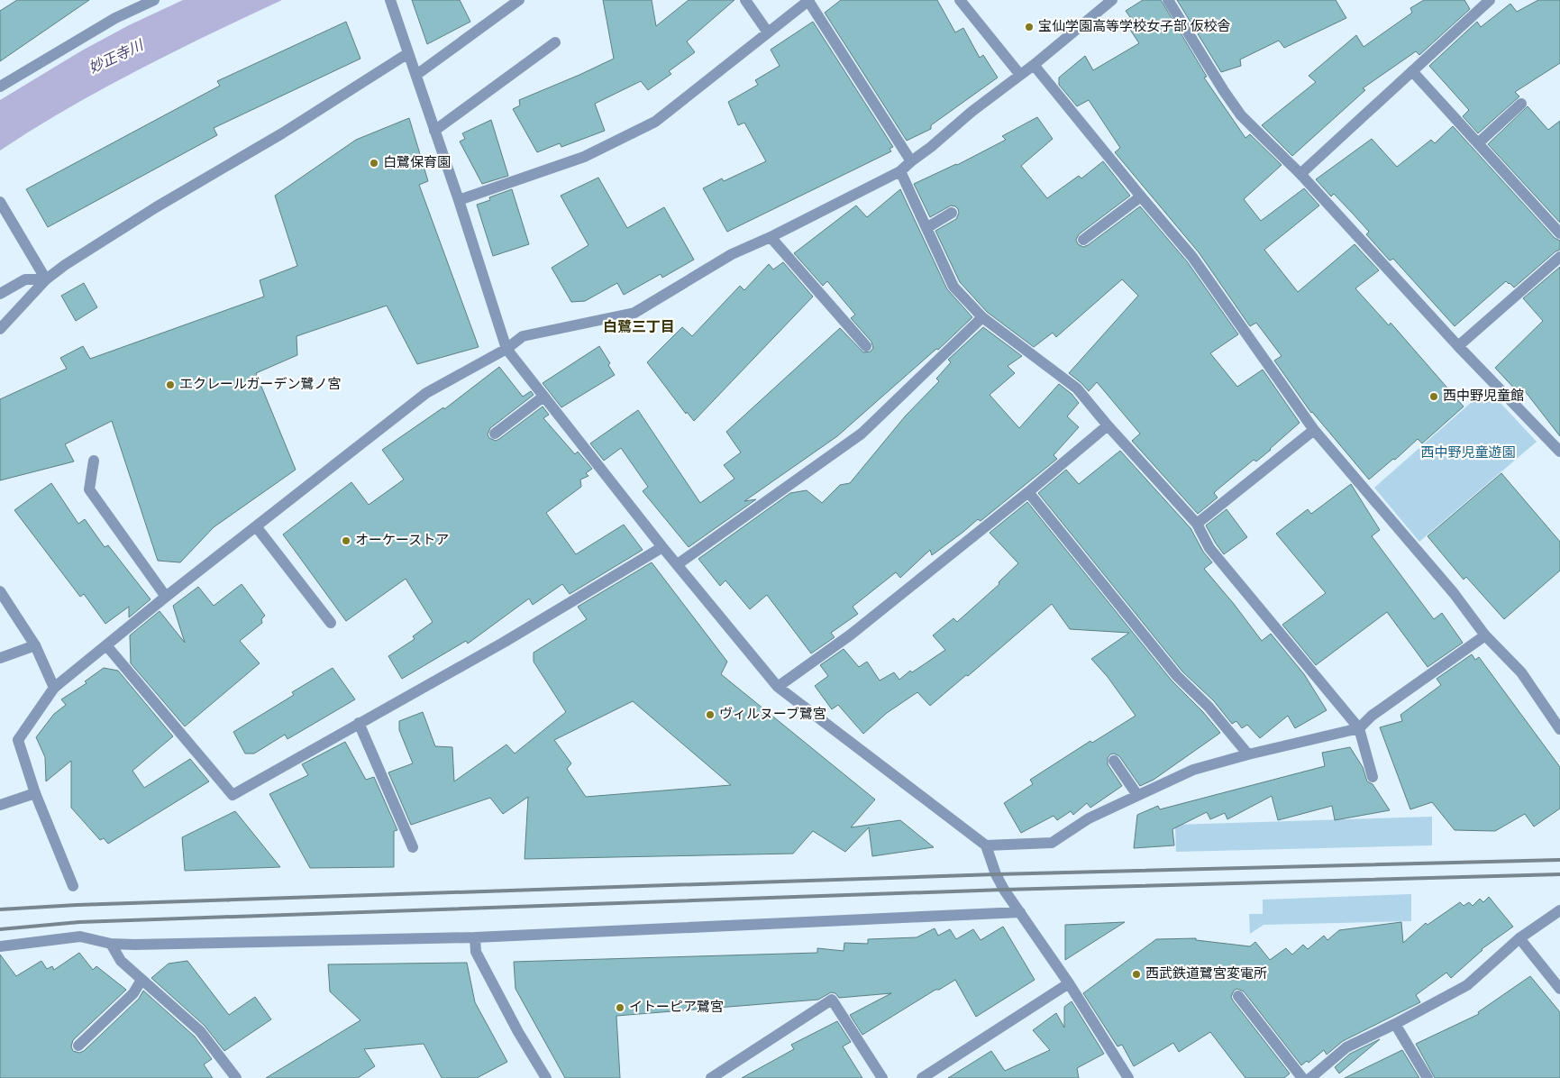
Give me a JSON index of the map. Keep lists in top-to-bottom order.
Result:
{
  "districts": ["白鷺三丁目"],
  "water": ["妙正寺川"],
  "parks": ["西中野児童遊園"],
  "places": [
    "宝仙学園高等学校女子部 仮校舎",
    "白鷺保育園",
    "エクレールガーデン鷺ノ宮",
    "西中野児童館",
    "オーケーストア",
    "ヴィルヌーブ鷺宮",
    "西武鉄道鷺宮変電所",
    "イトーピア鷺宮"
  ]
}
